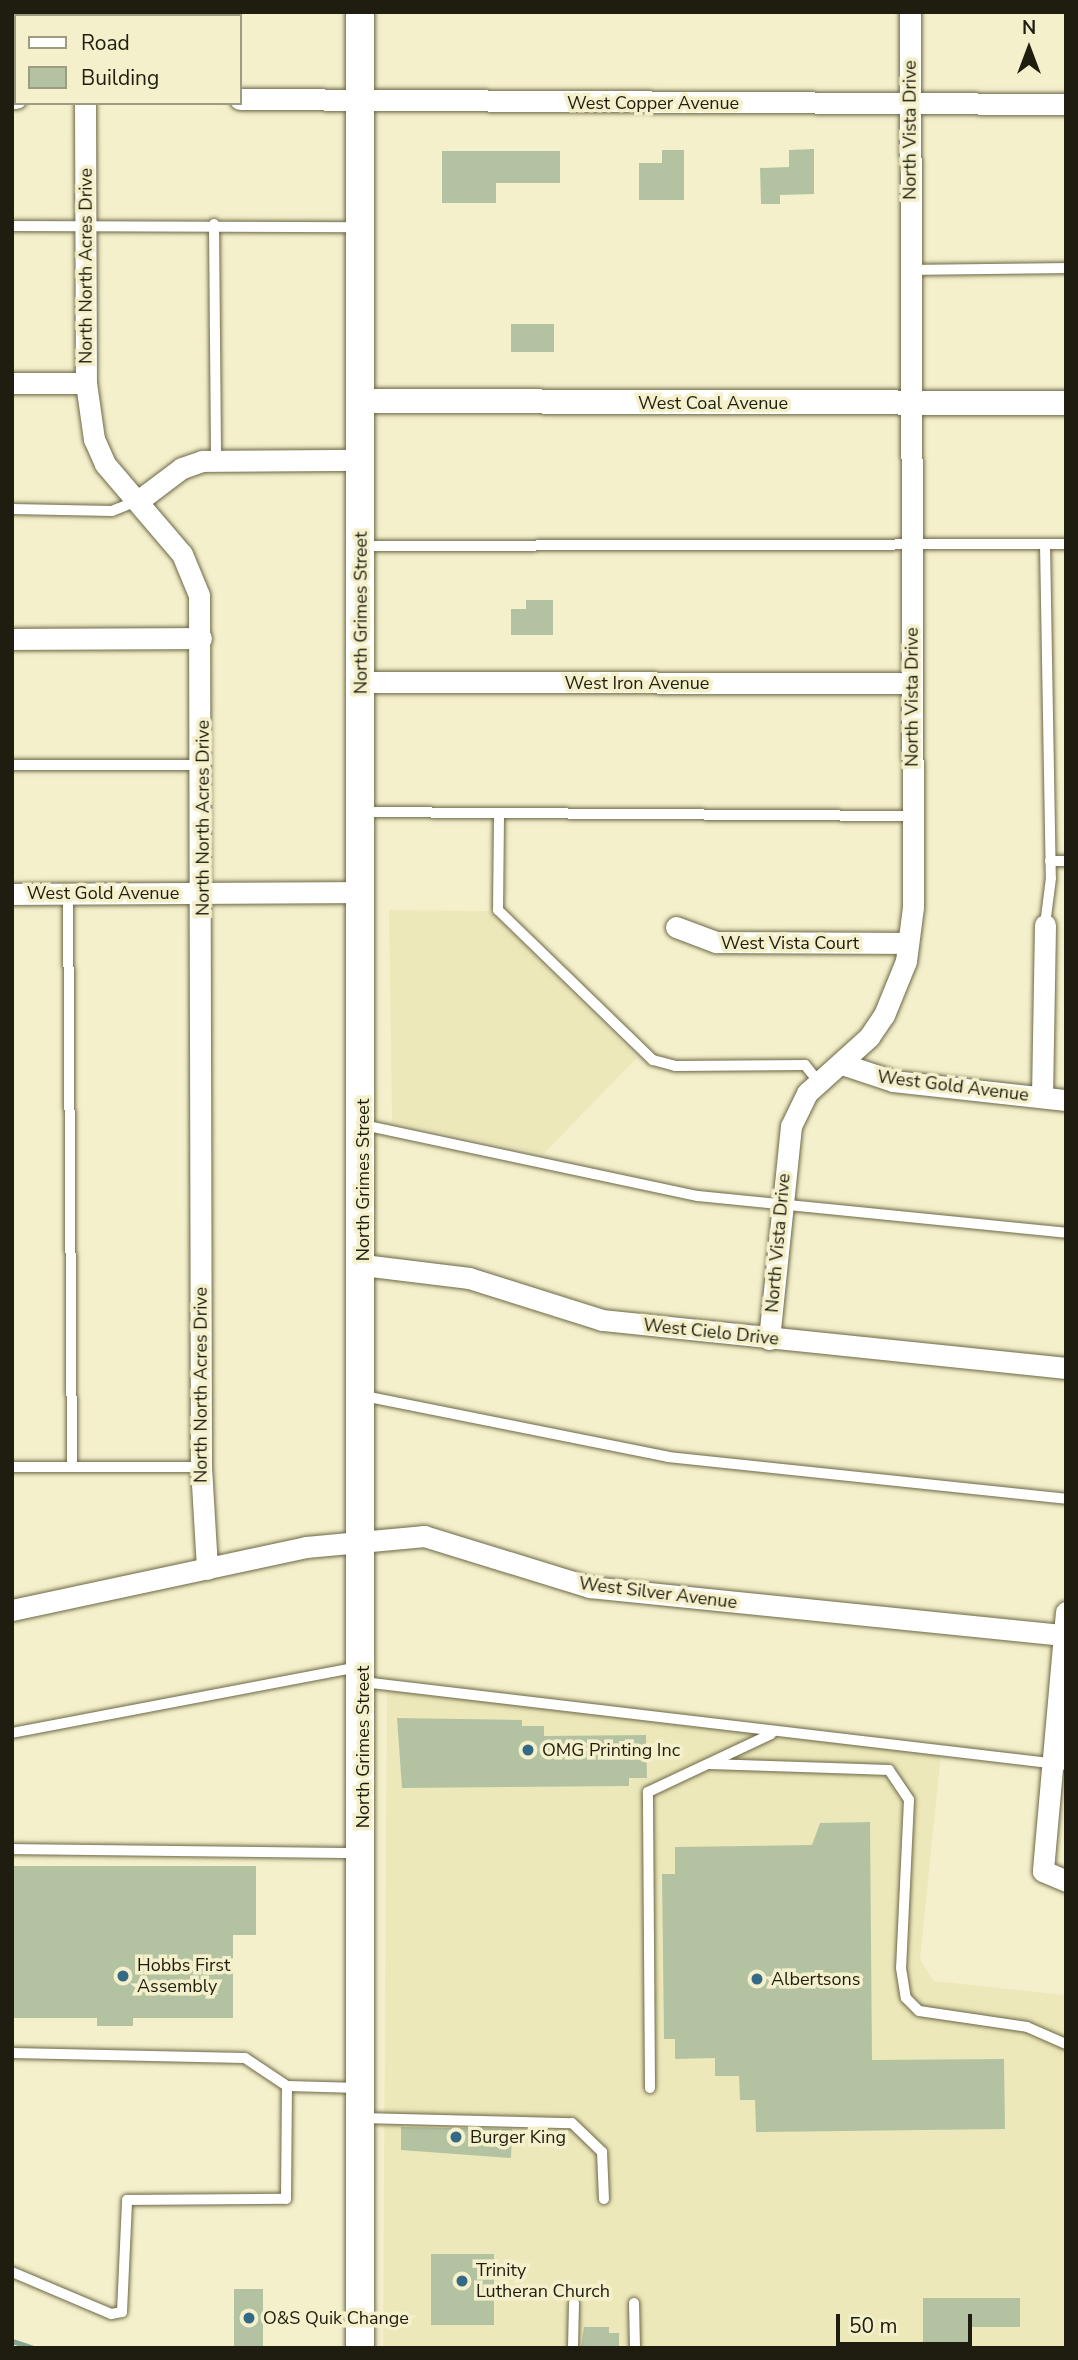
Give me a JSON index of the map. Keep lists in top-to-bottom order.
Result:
{
  "streets": {
    "main road": ["North Grimes Street"],
    "street": [
      "West Copper Avenue",
      "North Vista Drive",
      "North North Acres Drive",
      "West Coal Avenue",
      "West Iron Avenue",
      "West Gold Avenue",
      "West Vista Court",
      "West Cielo Drive",
      "West Silver Avenue"
    ]
  },
  "crossings": [
    ["West Copper Avenue", "North Vista Drive"],
    ["West Copper Avenue", "North Grimes Street"],
    ["North Vista Drive", "West Coal Avenue"],
    ["North Vista Drive", "West Iron Avenue"],
    ["North Vista Drive", "West Gold Avenue"],
    ["North Vista Drive", "West Vista Court"],
    ["North Vista Drive", "West Cielo Drive"],
    ["North North Acres Drive", "West Gold Avenue"],
    ["North North Acres Drive", "West Silver Avenue"],
    ["West Coal Avenue", "North Grimes Street"],
    ["North Grimes Street", "West Iron Avenue"],
    ["North Grimes Street", "West Gold Avenue"],
    ["North Grimes Street", "West Cielo Drive"],
    ["North Grimes Street", "West Silver Avenue"]
  ],
  "places": [
    "OMG Printing Inc",
    "Hobbs First Assembly",
    "Albertsons",
    "Burger King",
    "Trinity Lutheran Church",
    "O&S Quik Change"
  ],
  "legend": ["Road", "Building"],
  "scale_bar": "50 m",
  "north": "top"
}
